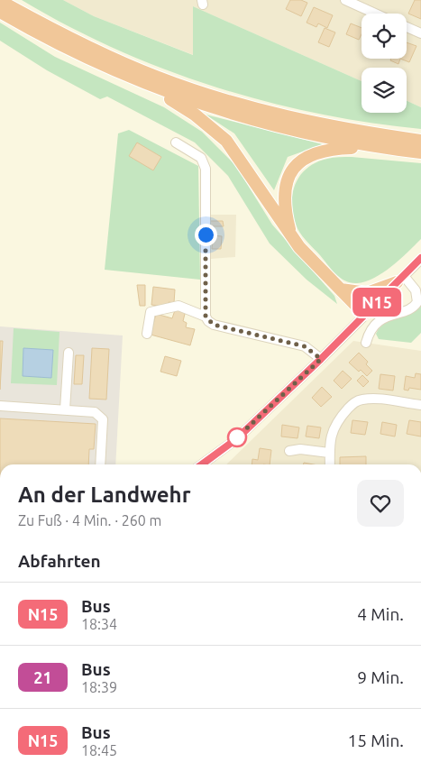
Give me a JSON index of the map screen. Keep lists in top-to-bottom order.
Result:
{
  "lines": ["bus line N15"],
  "page": {
    "on_map": "N15",
    "heading": [
      ["An der Landwehr", "Zu Fuß · 4 Min. · 260 m"],
      "Abfahrten"
    ],
    "list": [
      {
        "mark": "N15",
        "name": "Bus",
        "note": "18:34",
        "value": "4 Min."
      },
      {
        "mark": "21",
        "name": "Bus",
        "note": "18:39",
        "value": "9 Min."
      },
      {
        "mark": "N15",
        "name": "Bus",
        "note": "18:45",
        "value": "15 Min."
      }
    ]
  }
}
